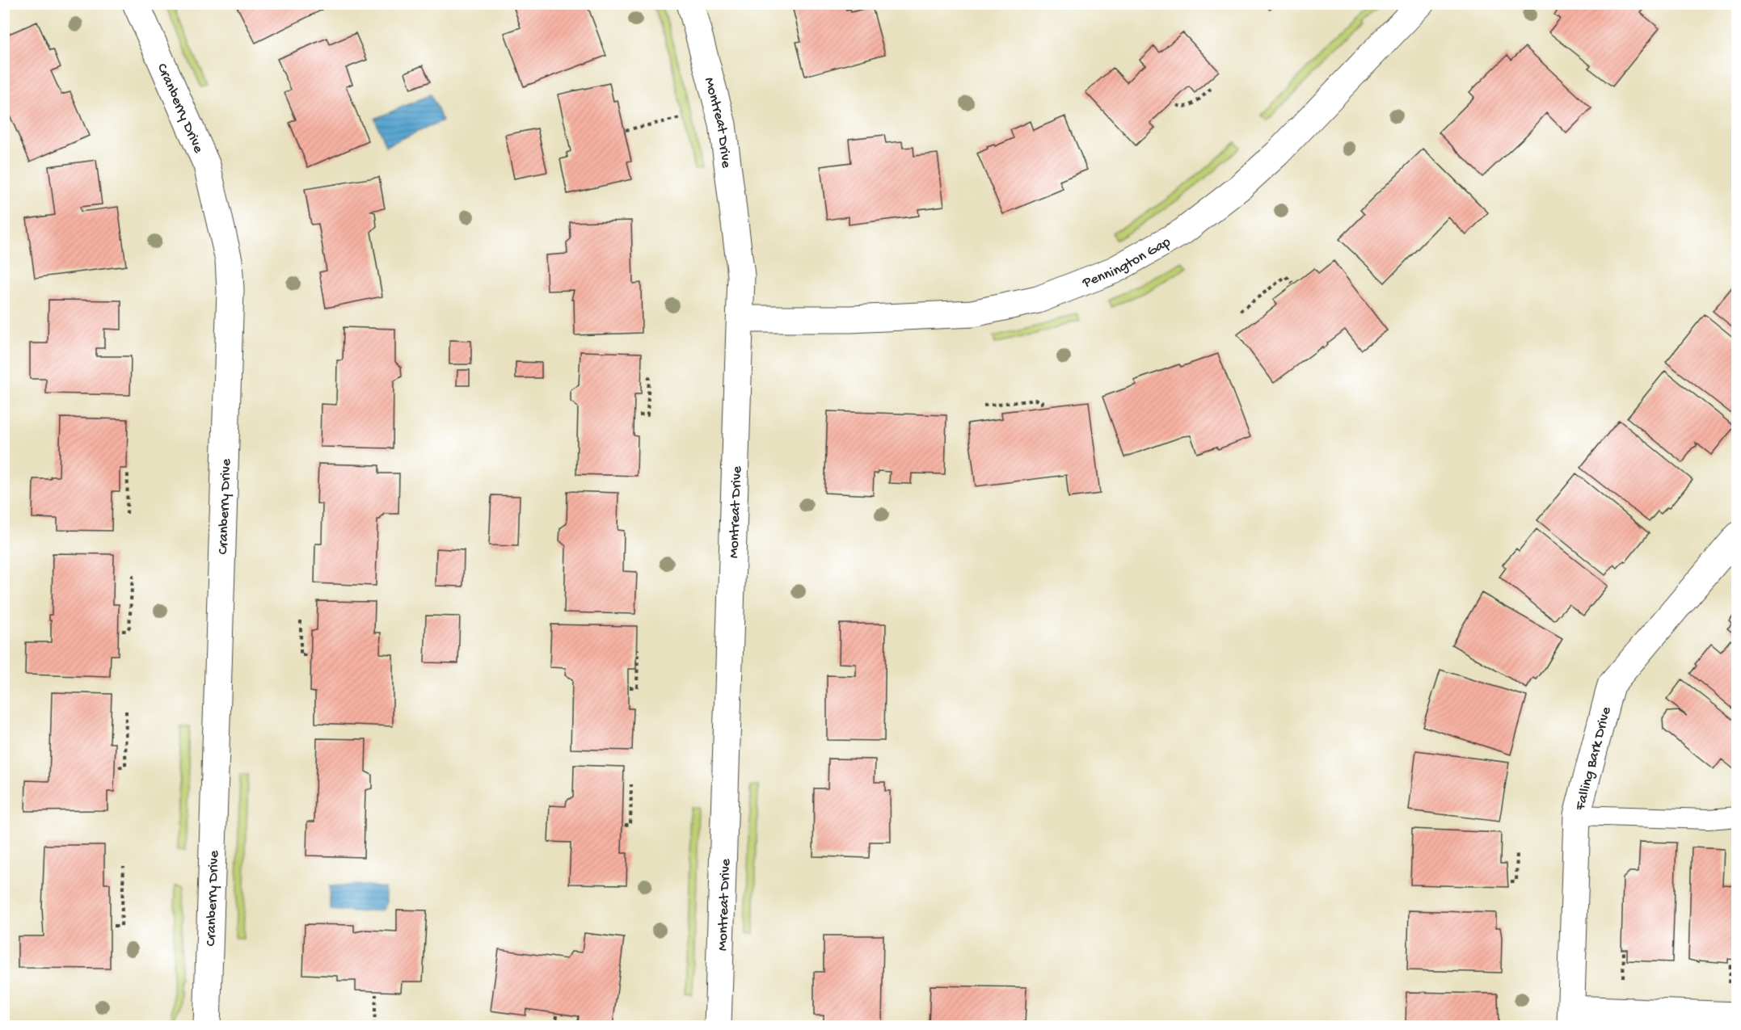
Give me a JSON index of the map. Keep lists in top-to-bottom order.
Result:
{
  "streets": {
    "street": [
      "Cranberry Drive",
      "Montreat Drive",
      "Pennington Gap",
      "Falling Bark Drive"
    ]
  },
  "crossings": [
    ["Montreat Drive", "Pennington Gap"]
  ]
}
